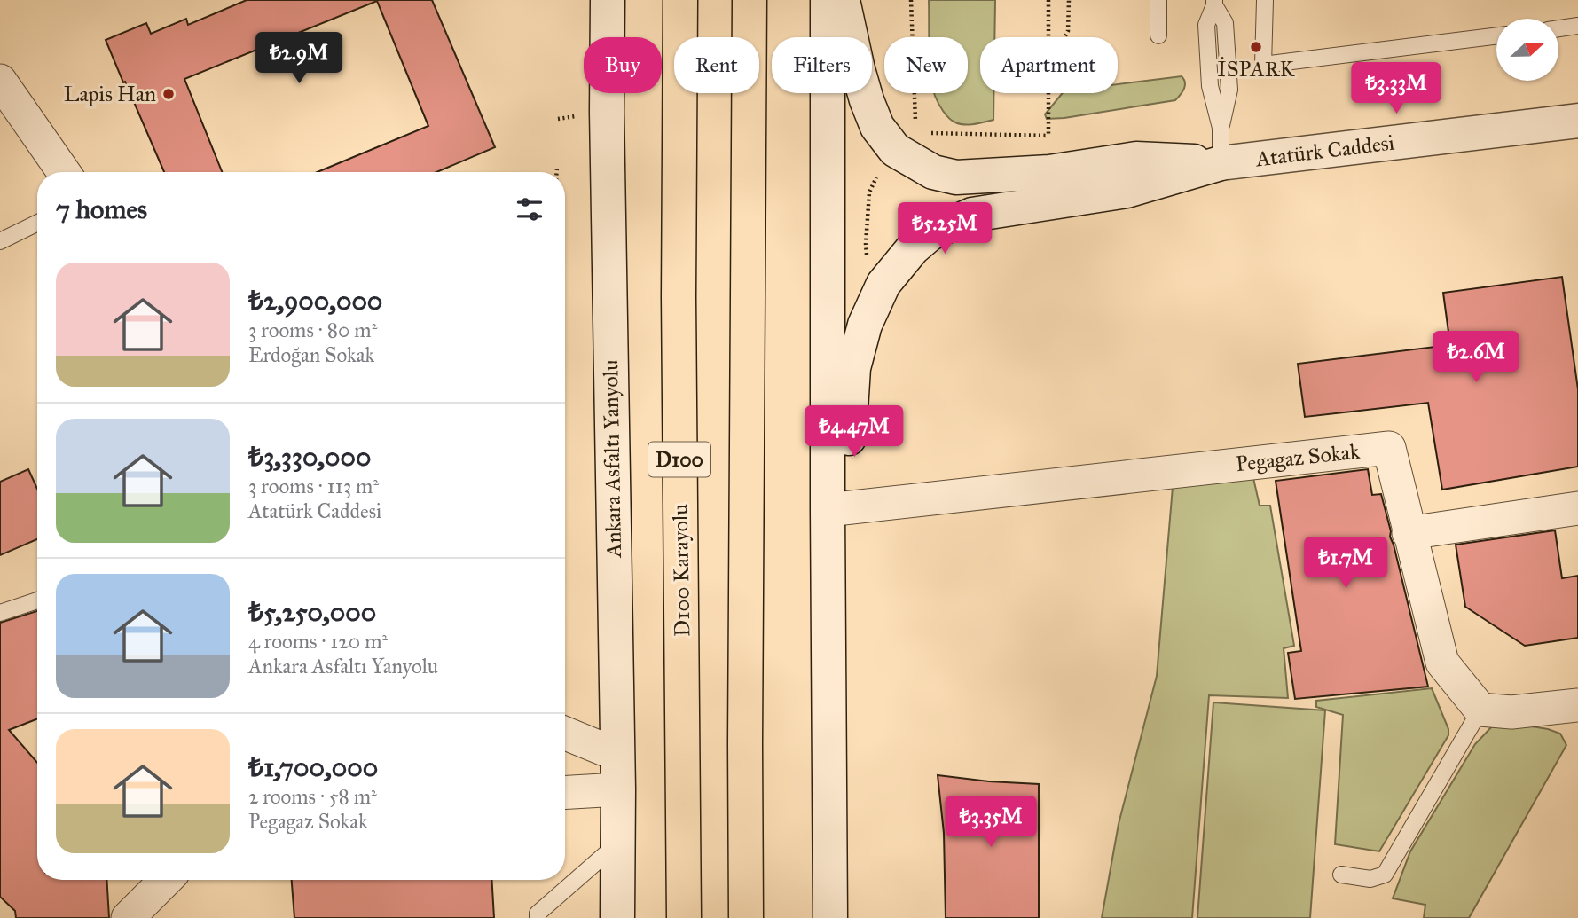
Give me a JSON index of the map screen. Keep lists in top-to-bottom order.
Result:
{
  "streets": {
    "highway": ["D100", "D100 Karayolu"],
    "main road": ["Atatürk Caddesi", "Ankara Asfaltı Yanyolu"],
    "street": ["Pegagaz Sokak"]
  },
  "places": ["İSPARK", "Lapis Han"],
  "north": "right",
  "page": {
    "price": [
      "₺2.9M",
      "₺3.33M",
      "₺5.25M",
      "₺2.6M",
      "₺4.47M",
      "₺1.7M",
      "₺3.35M"
    ],
    "chip": [
      "Buy",
      "Rent",
      "Filters",
      "New",
      "Apartment"
    ],
    "heading": "7 homes",
    "list": [
      {
        "name": "₺2,900,000",
        "note": "3 rooms · 80 m² · Erdoğan Sokak"
      },
      {
        "name": "₺3,330,000",
        "note": "3 rooms · 113 m² · Atatürk Caddesi"
      },
      {
        "name": "₺5,250,000",
        "note": "4 rooms · 120 m² · Ankara Asfaltı Yanyolu"
      },
      {
        "name": "₺1,700,000",
        "note": "2 rooms · 58 m² · Pegagaz Sokak"
      }
    ]
  }
}
